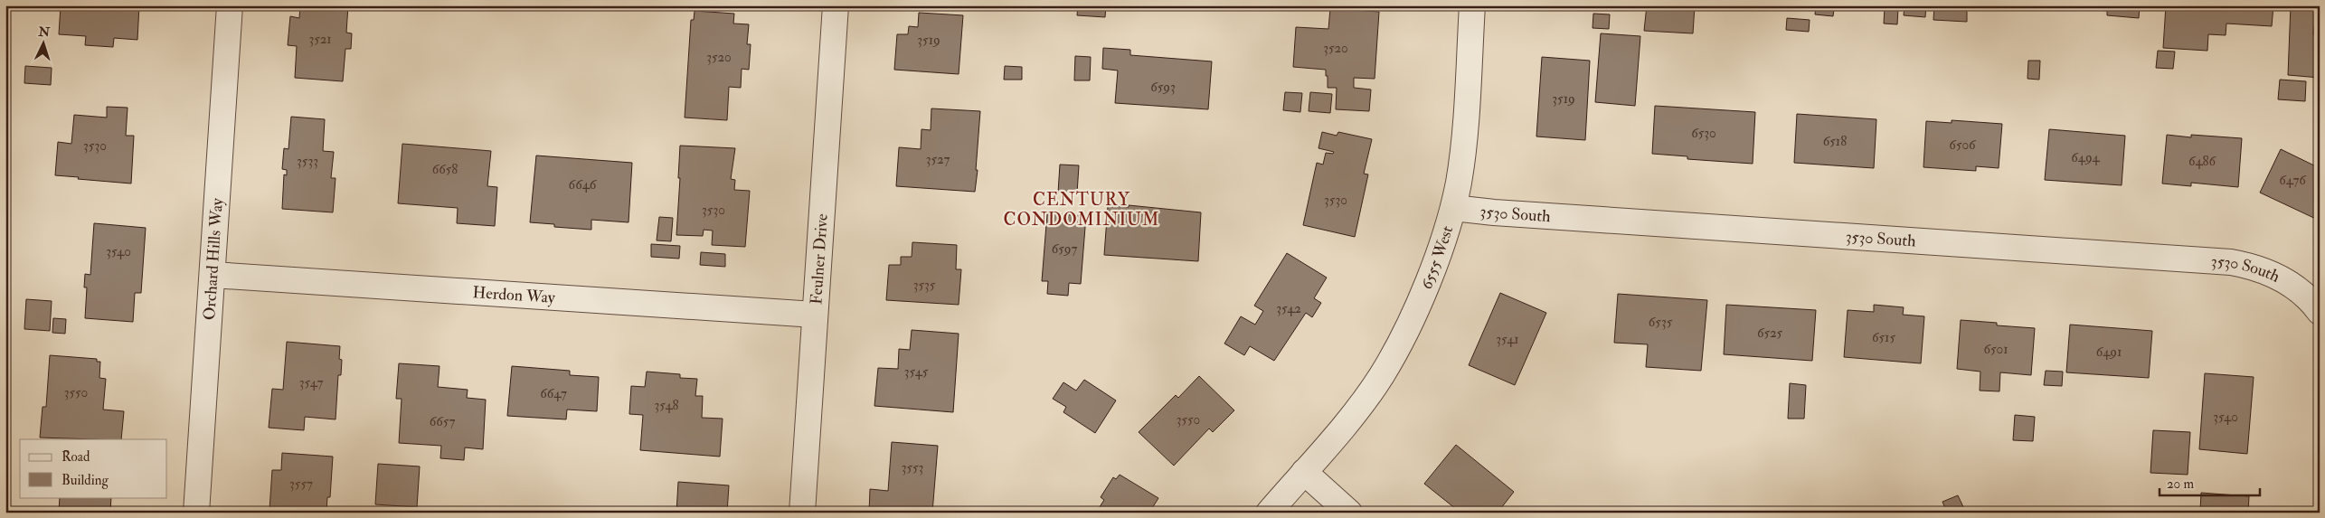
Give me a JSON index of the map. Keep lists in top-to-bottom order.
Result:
{
  "streets": {
    "street": [
      "3530 South",
      "6555 West",
      "Feulner Drive",
      "Orchard Hills Way",
      "Herdon Way"
    ]
  },
  "crossings": [
    ["3530 South", "6555 West"],
    ["Feulner Drive", "Herdon Way"],
    ["Orchard Hills Way", "Herdon Way"]
  ],
  "districts": ["CENTURY CONDOMINIUM"],
  "house_numbers": [
    "3521",
    "3519",
    "3520",
    "3520",
    "6593",
    "3519",
    "6530",
    "6518",
    "6506",
    "3530",
    "6494",
    "3527",
    "3533",
    "6486",
    "6658",
    "6476",
    "6646",
    "3530",
    "3530",
    "6597",
    "3540",
    "3535",
    "3542",
    "6535",
    "6525",
    "6515",
    "3541",
    "6501",
    "6491",
    "3545",
    "3547",
    "3550",
    "6647",
    "3548",
    "3540",
    "3550",
    "6657",
    "3553",
    "3557"
  ],
  "legend": ["Road", "Building"],
  "scale_bar": "20 m",
  "north": "top"
}
